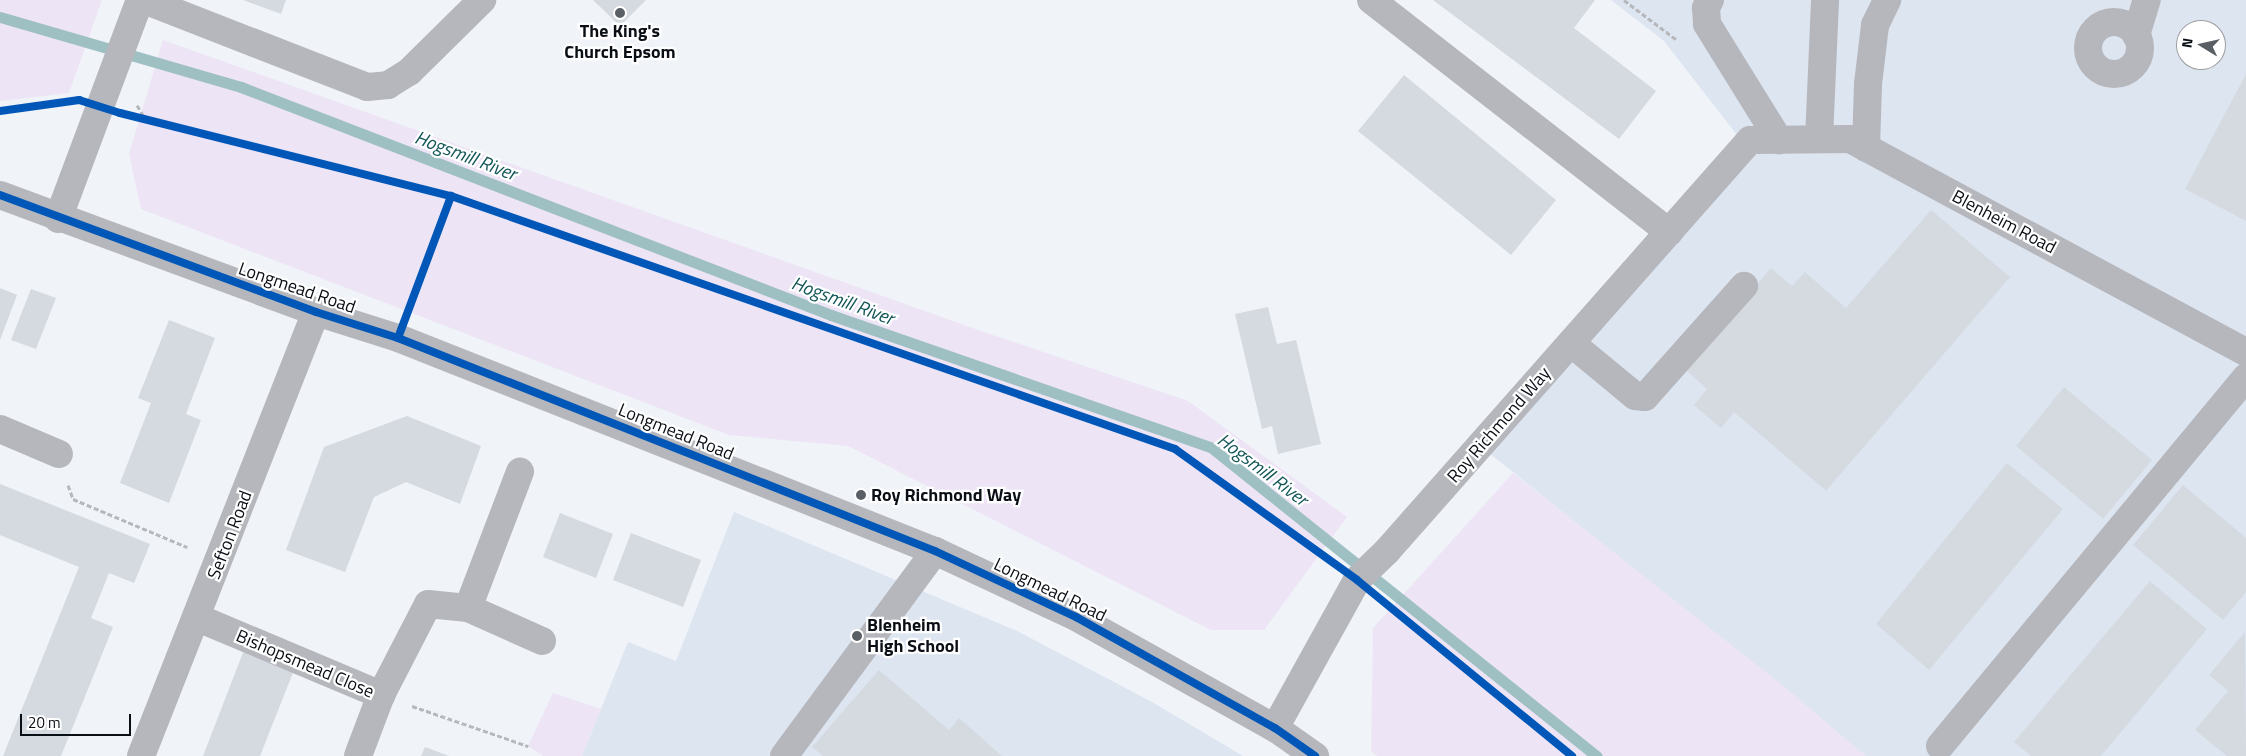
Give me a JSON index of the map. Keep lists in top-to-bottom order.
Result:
{
  "streets": {
    "street": [
      "Blenheim Road",
      "Longmead Road",
      "Roy Richmond Way",
      "Sefton Road",
      "Bishopsmead Close"
    ]
  },
  "crossings": [
    ["Blenheim Road", "Roy Richmond Way"],
    ["Longmead Road", "Roy Richmond Way"],
    ["Longmead Road", "Sefton Road"],
    ["Sefton Road", "Bishopsmead Close"]
  ],
  "water": ["Hogsmill River"],
  "places": ["The King's Church Epsom", "Roy Richmond Way", "Blenheim High School"],
  "scale_bar": "20 m",
  "north": "left"
}
